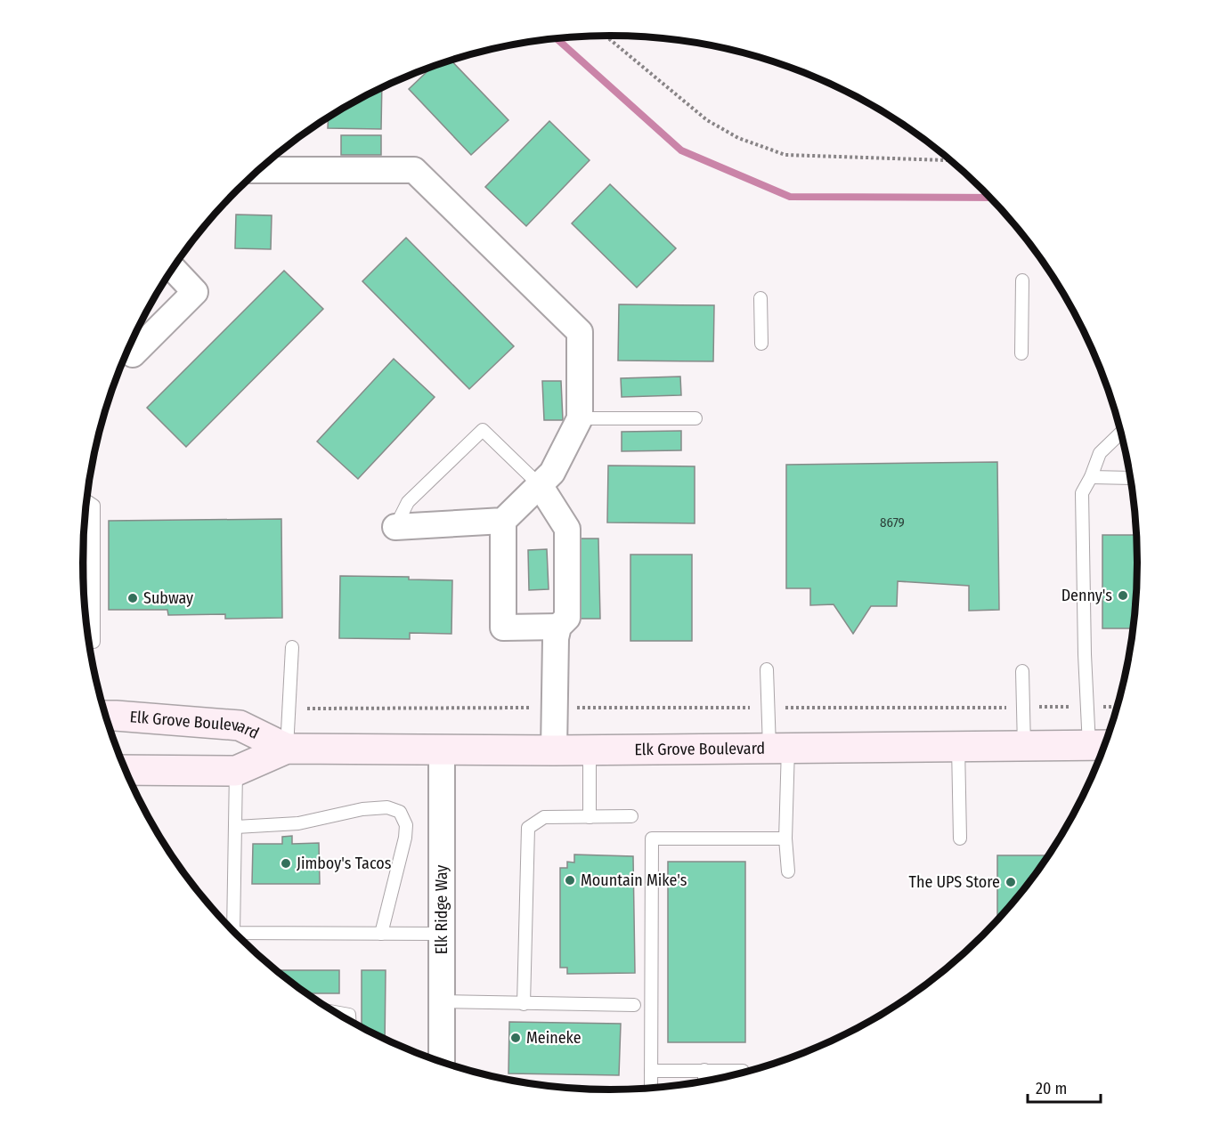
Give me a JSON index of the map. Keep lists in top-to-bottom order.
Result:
{
  "streets": {
    "main road": ["Elk Grove Boulevard"],
    "street": ["Elk Ridge Way"]
  },
  "crossings": [
    ["Elk Grove Boulevard", "Elk Ridge Way"]
  ],
  "places": [
    "Denny's",
    "Subway",
    "Jimboy's Tacos",
    "Mountain Mike's",
    "The UPS Store",
    "Meineke"
  ],
  "house_numbers": ["8679"],
  "scale_bar": "20 m"
}
